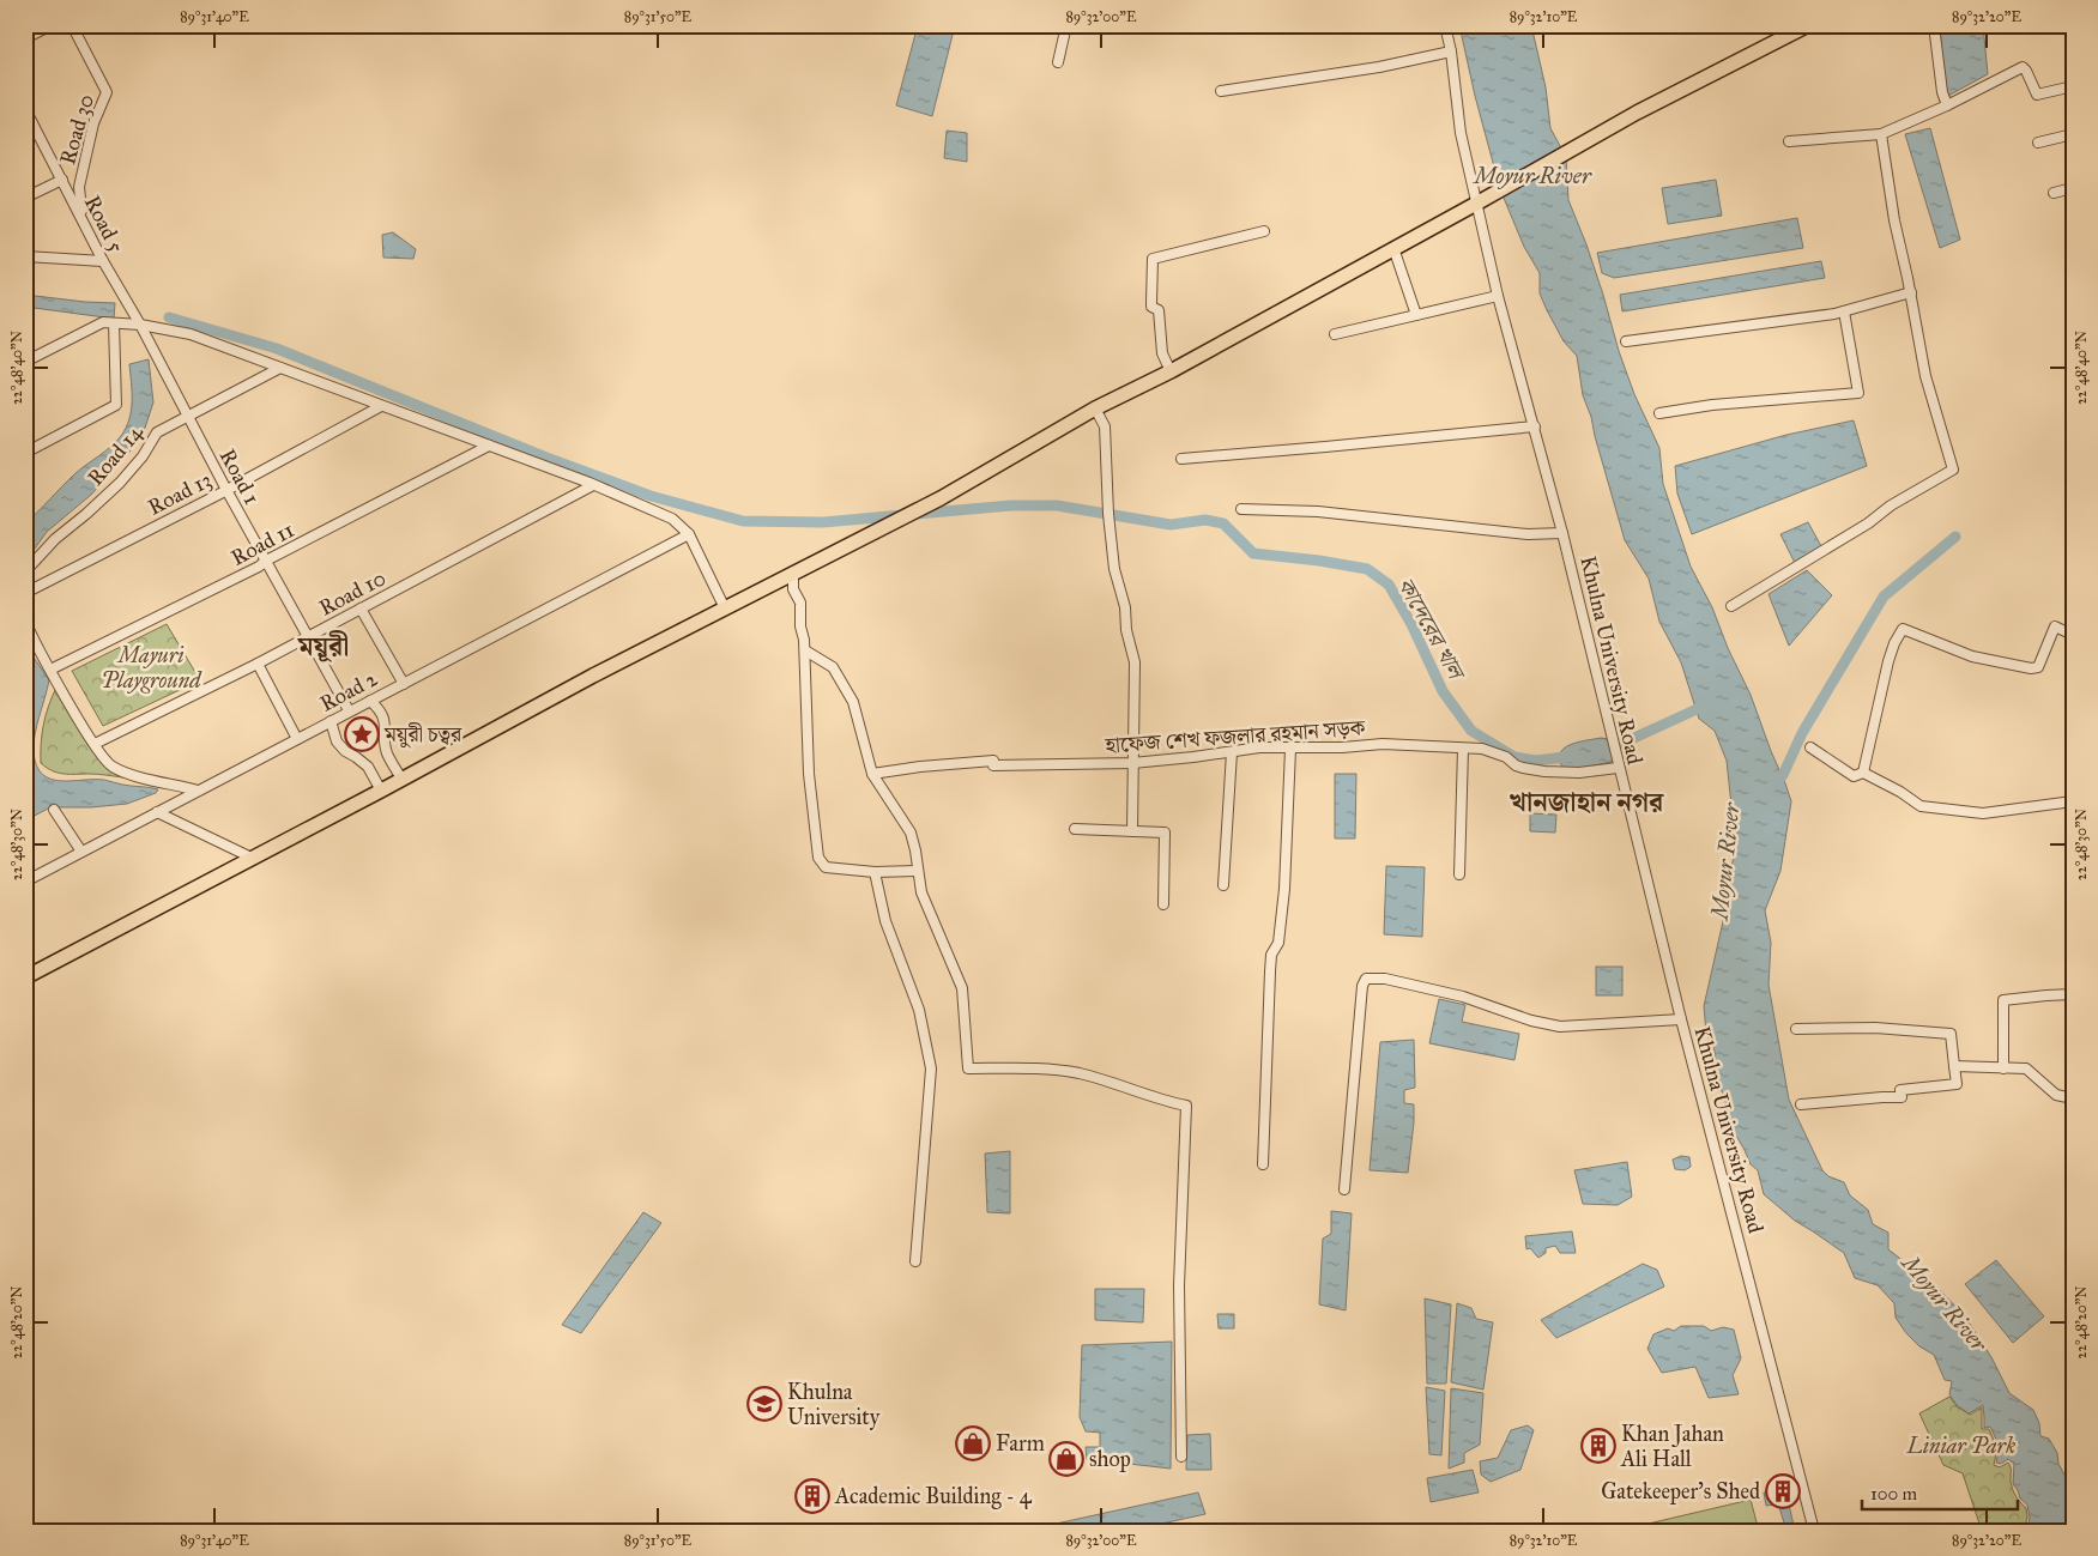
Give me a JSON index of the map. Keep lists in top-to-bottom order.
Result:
{
  "streets": {
    "street": [
      "Road 30",
      "Road 5",
      "Road 14",
      "Road 1",
      "Road 13",
      "Road 11",
      "Road 10",
      "Khulna University Road",
      "Road 2",
      "হাফেজ শেখ ফজলার রহমান সড়ক"
    ]
  },
  "crossings": [
    ["Road 30", "Road 5"],
    ["Road 5", "Road 1"],
    ["Road 14", "Road 1"],
    ["Road 1", "Road 13"],
    ["Road 1", "Road 11"],
    ["Road 1", "Road 10"],
    ["Road 1", "Road 2"],
    ["Khulna University Road", "হাফেজ শেখ ফজলার রহমান সড়ক"]
  ],
  "districts": ["ময়ূরী", "খানজাহান নগর"],
  "water": ["Moyur River", "কাদেরের খাল"],
  "parks": ["Mayuri Playground", "Liniar Park"],
  "places": {
    "place": ["ময়ুরী চত্বর"],
    "school or university": ["Khulna University"],
    "shop": ["Farm", "shop"],
    "building": ["Khan Jahan Ali Hall", "Gatekeeper's Shed", "Academic Building - 4"]
  },
  "scale_bar": "100 m",
  "coordinates": [
    "89°31'40\"E",
    "89°31'50\"E",
    "89°32'00\"E",
    "89°32'10\"E",
    "89°32'20\"E",
    "22°48'40\"N",
    "22°48'30\"N",
    "22°48'20\"N"
  ]
}
